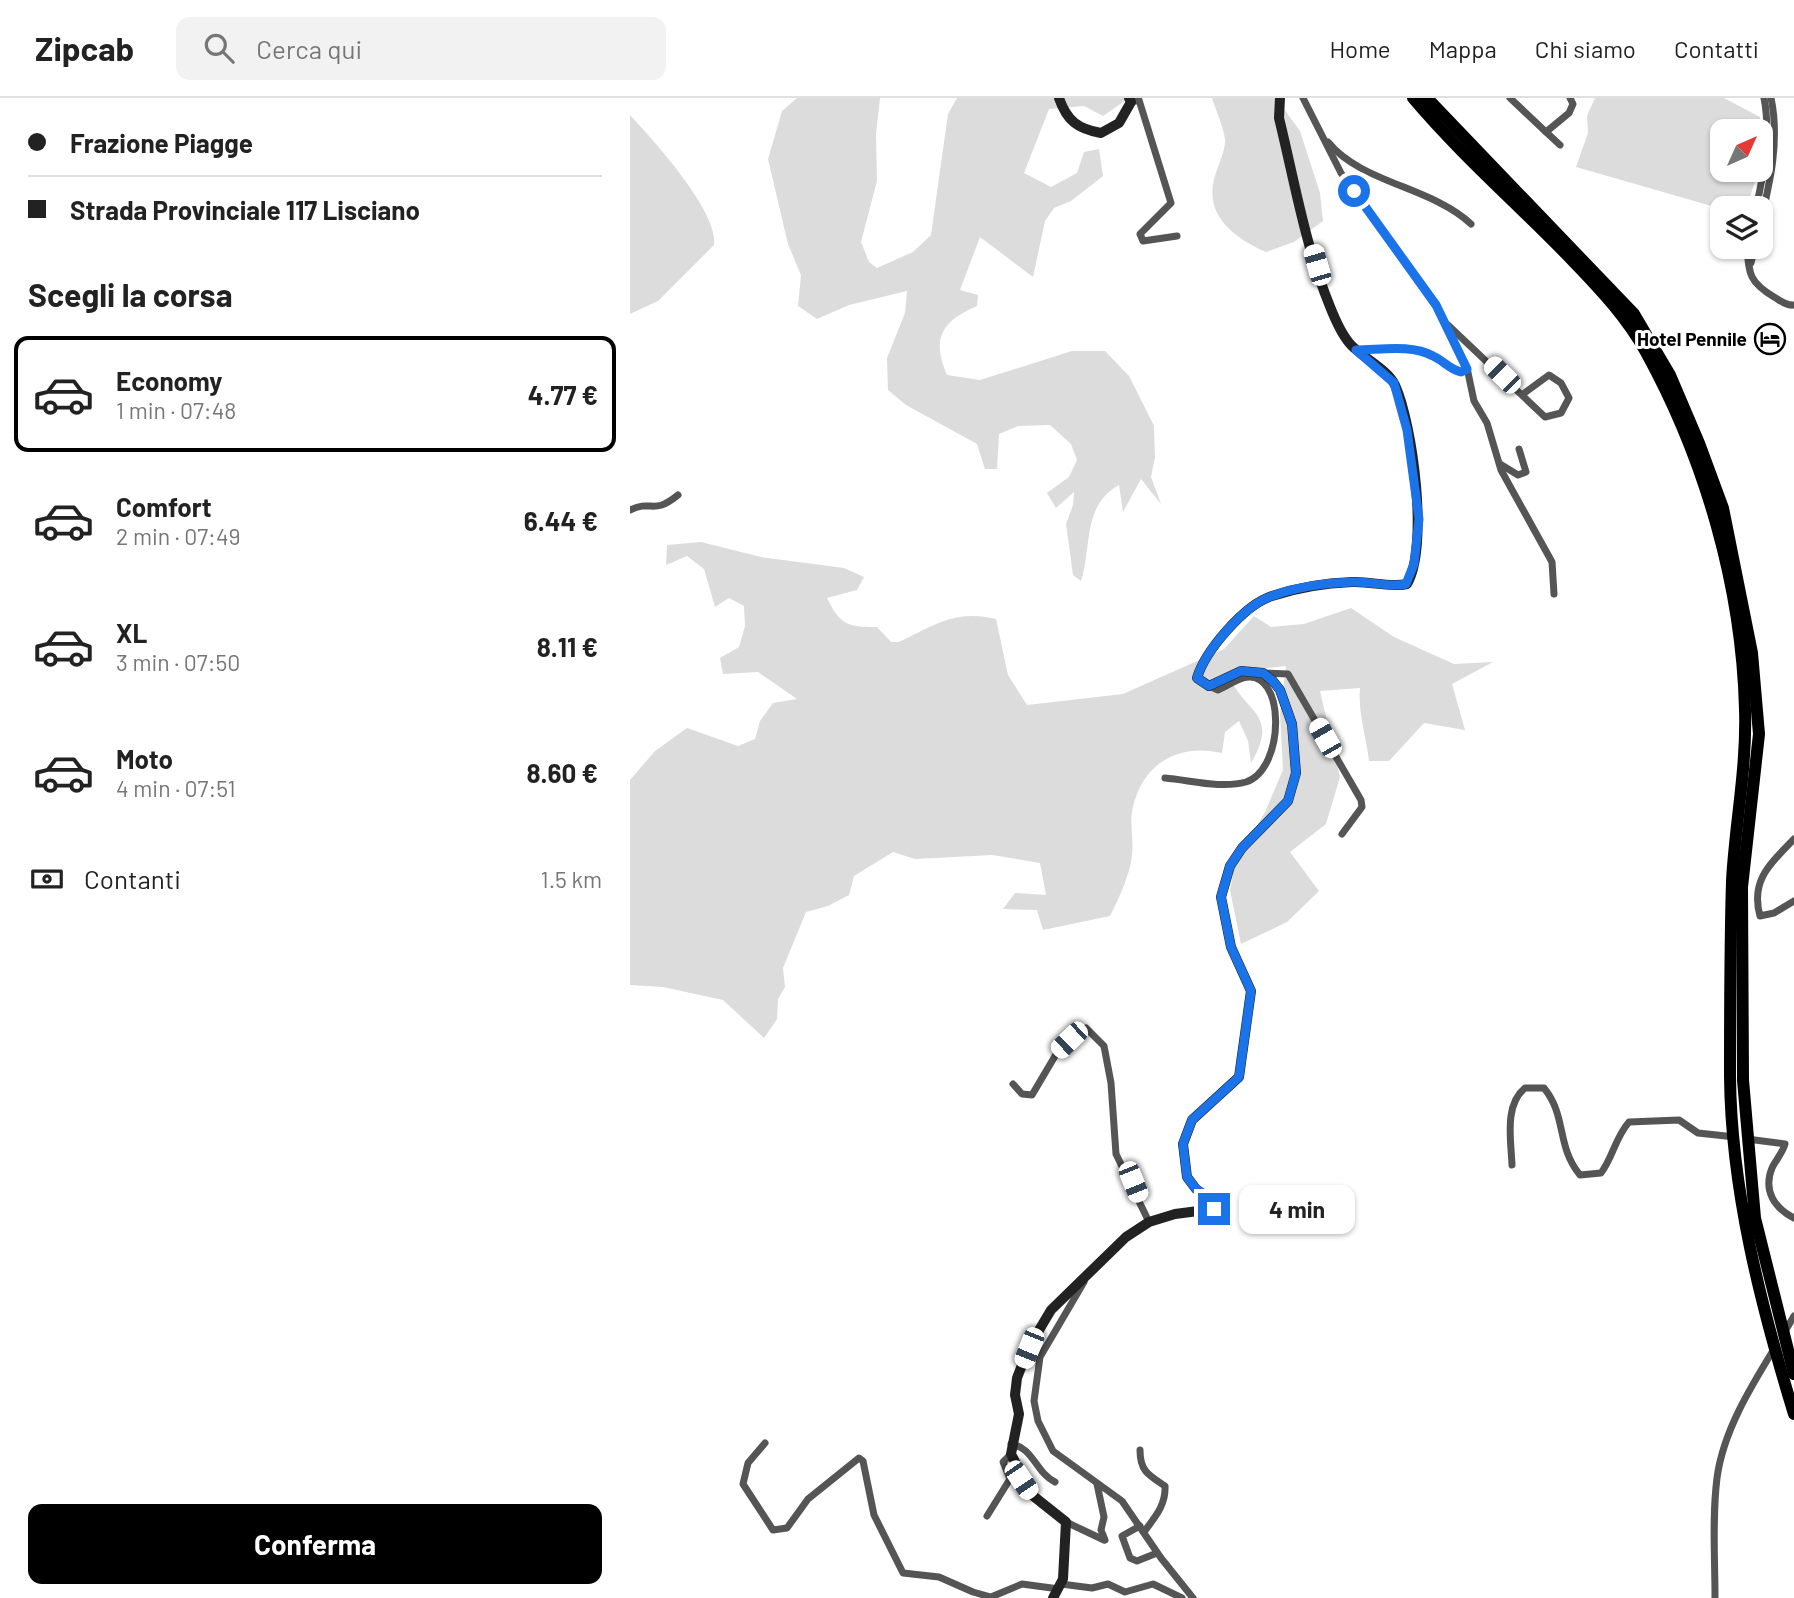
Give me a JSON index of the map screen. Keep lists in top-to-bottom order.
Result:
{
  "places": {
    "hotel": ["Hotel Pennile"]
  },
  "north": "top right",
  "page": {
    "header": "Zipcab",
    "search": "Cerca qui",
    "nav": [
      "Home",
      "Mappa",
      "Chi siamo",
      "Contatti"
    ],
    "banner": ["Frazione Piagge", "Strada Provinciale 117 Lisciano"],
    "heading": "Scegli la corsa",
    "list": [
      {
        "name": "Economy",
        "note": "1 min · 07:48",
        "value": "4.77 €"
      },
      {
        "name": "Comfort",
        "note": "2 min · 07:49",
        "value": "6.44 €"
      },
      {
        "name": "XL",
        "note": "3 min · 07:50",
        "value": "8.11 €"
      },
      {
        "name": "Moto",
        "note": "4 min · 07:51",
        "value": "8.60 €"
      }
    ],
    "pay": ["Contanti", "1.5 km"],
    "bubble": "4 min",
    "buttons": "Conferma"
  }
}
